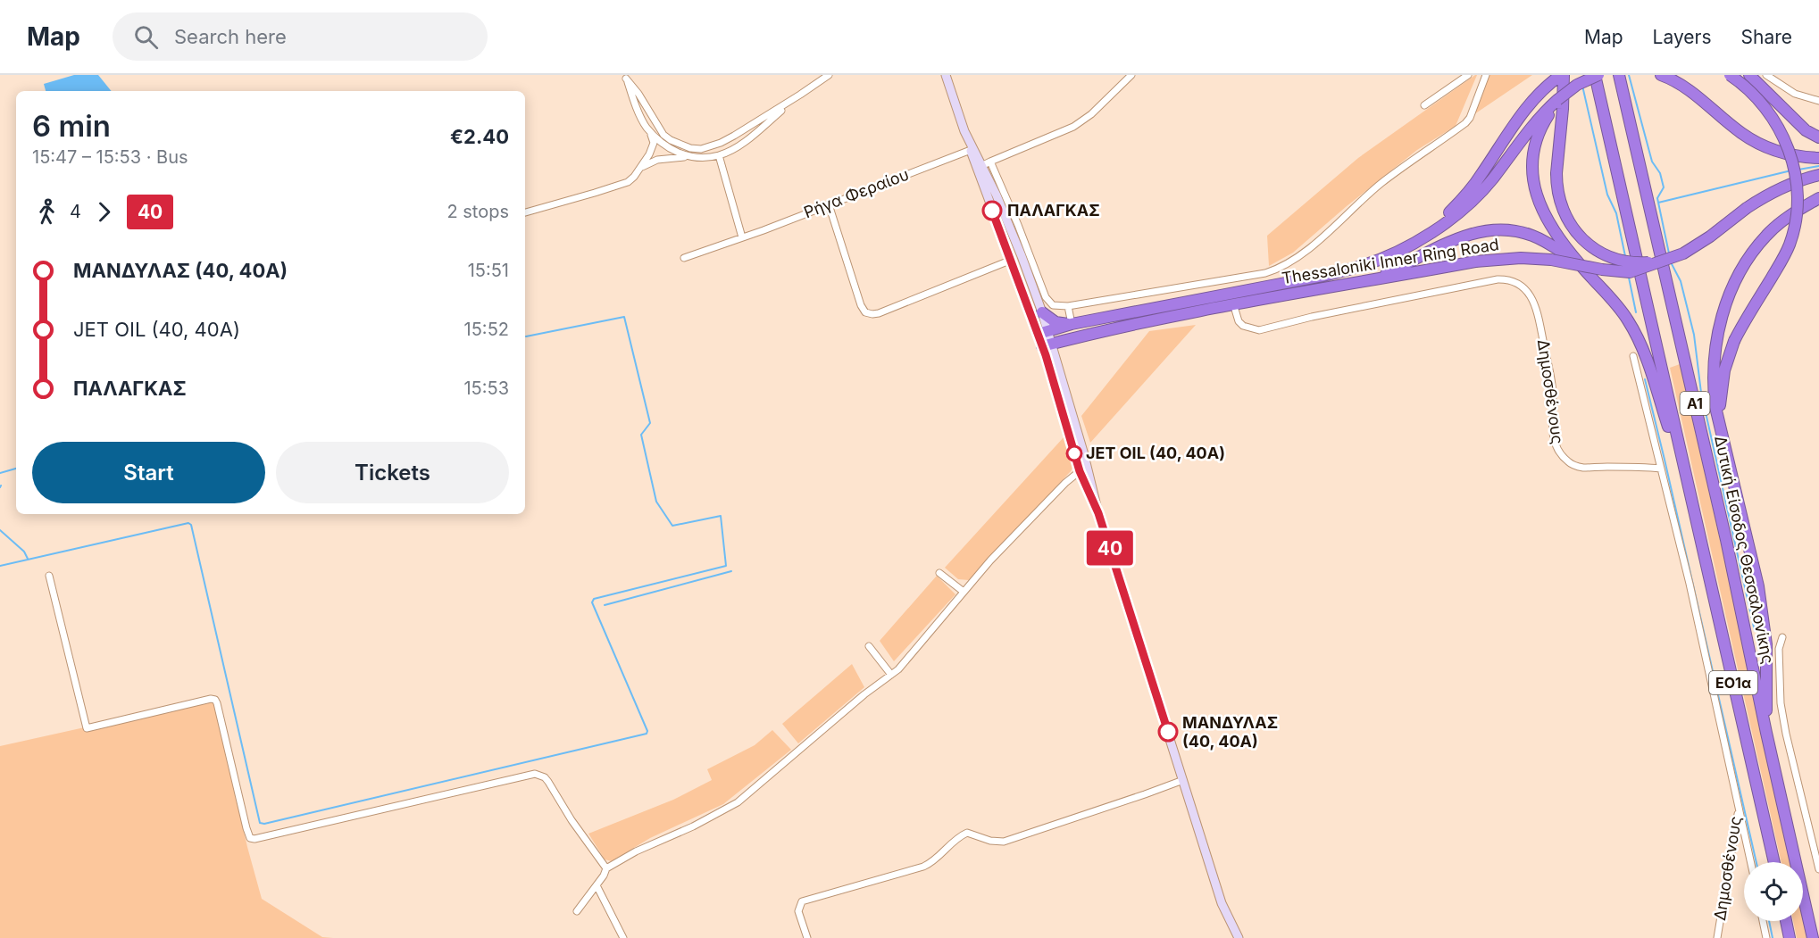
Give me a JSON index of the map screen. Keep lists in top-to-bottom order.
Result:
{
  "streets": {
    "highway": [
      "Thessaloniki Inner Ring Road",
      "Α1",
      "Δυτική Είσοδος Θεσσαλονίκης",
      "ΕΟ1α"
    ],
    "street": ["Ρήγα Φεραίου", "Δημοσθένους"]
  },
  "crossings": [
    ["Thessaloniki Inner Ring Road", "Δημοσθένους"],
    ["Thessaloniki Inner Ring Road", "Α1"],
    ["Α1", "ΕΟ1α"]
  ],
  "places": ["ΠΑΛΑΓΚΑΣ", "JET OIL (40, 40Α)", "ΜΑΝΔΥΛΑΣ (40, 40Α)"],
  "lines": ["bus line 40"],
  "page": {
    "header": "Map",
    "search": "Search here",
    "nav": ["Map", "Layers", "Share"],
    "on_map": "40",
    "heading": ["6 min", "15:47 – 15:53 · Bus", "€2.40"],
    "legs": ["4", "40", "2 stops"],
    "list": [
      {
        "name": "ΜΑΝΔΥΛΑΣ (40, 40Α)",
        "value": "15:51"
      },
      {
        "name": "JET OIL (40, 40Α)",
        "value": "15:52"
      },
      {
        "name": "ΠΑΛΑΓΚΑΣ",
        "value": "15:53"
      }
    ],
    "buttons": ["Start", "Tickets"]
  }
}
